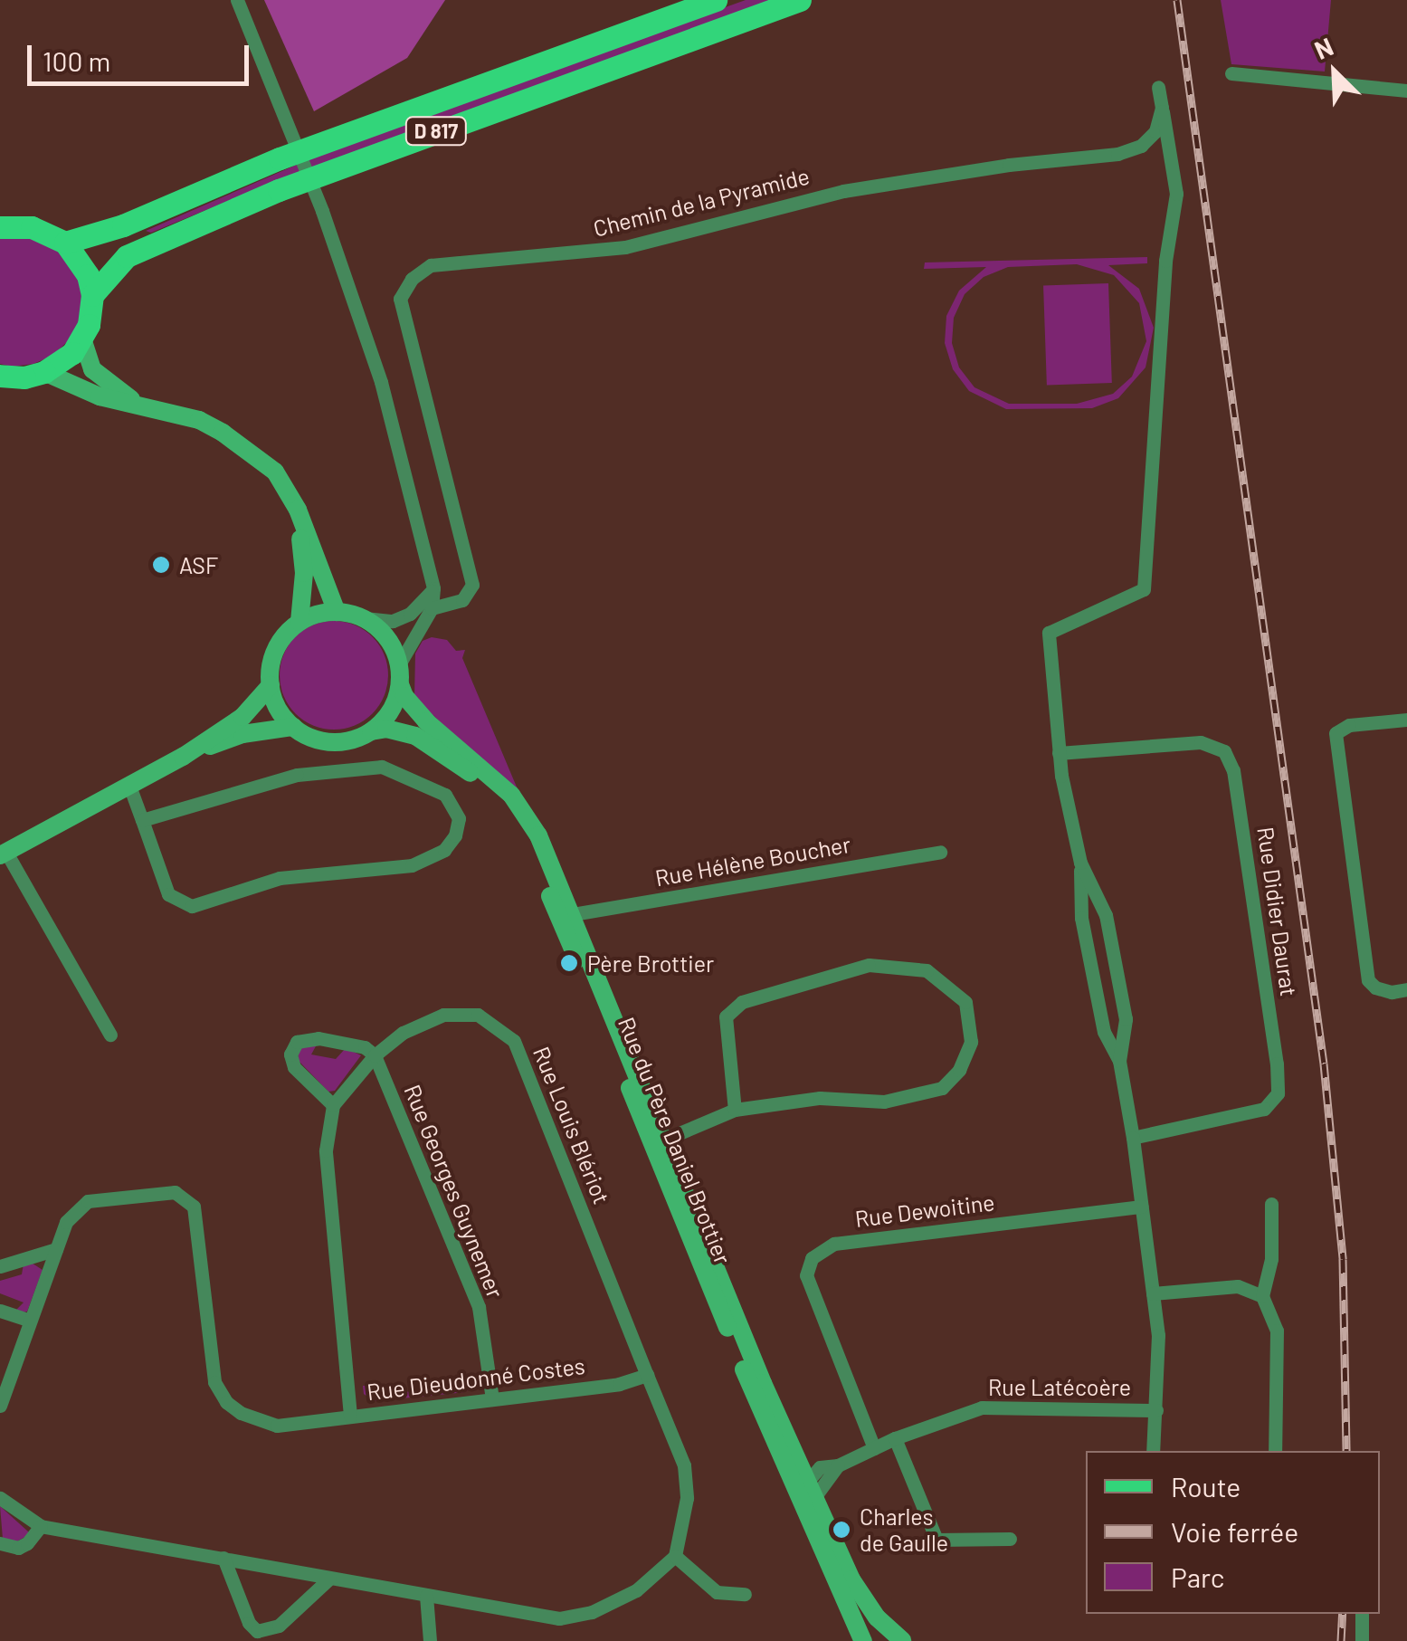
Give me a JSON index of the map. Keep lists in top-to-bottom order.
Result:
{
  "streets": {
    "main road": ["D 817", "Rue du Père Daniel Brottier"],
    "street": [
      "Chemin de la Pyramide",
      "Rue Hélène Boucher",
      "Rue Didier Daurat",
      "Rue Louis Blériot",
      "Rue Georges Guynemer",
      "Rue Dewoitine",
      "Rue Dieudonné Costes",
      "Rue Latécoère"
    ]
  },
  "crossings": [
    ["Chemin de la Pyramide", "Rue Latécoère"],
    ["Rue Hélène Boucher", "Rue du Père Daniel Brottier"],
    ["Rue Didier Daurat", "Rue Latécoère"],
    ["Rue Louis Blériot", "Rue Georges Guynemer"],
    ["Rue Louis Blériot", "Rue Dieudonné Costes"],
    ["Rue du Père Daniel Brottier", "Rue Latécoère"],
    ["Rue Georges Guynemer", "Rue Dieudonné Costes"],
    ["Rue Dewoitine", "Rue Latécoère"]
  ],
  "places": ["ASF", "Père Brottier", "Charles de Gaulle"],
  "legend": ["Route", "Voie ferrée", "Parc"],
  "scale_bar": "100 m",
  "north": "top left"
}
